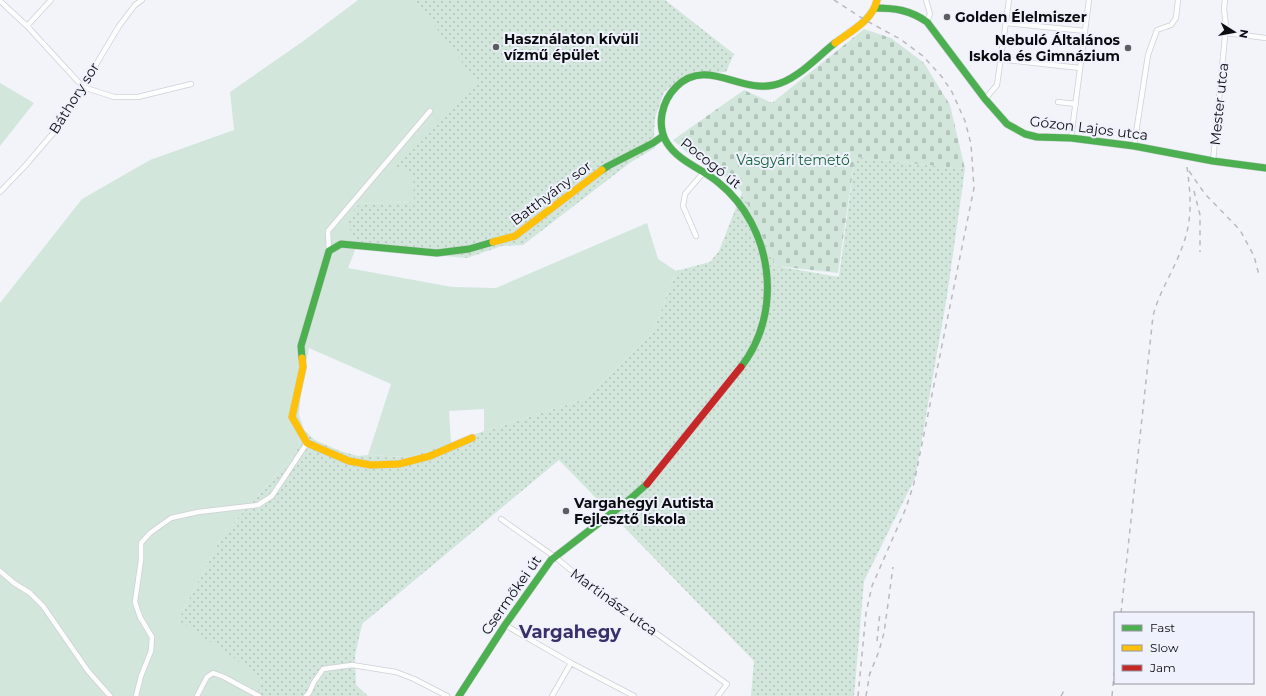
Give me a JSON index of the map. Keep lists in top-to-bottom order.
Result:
{
  "streets": {
    "street": [
      "Báthory sor",
      "Mester utca",
      "Gózon Lajos utca",
      "Pocogó út",
      "Batthyány sor",
      "Csermőkei út",
      "Martinász utca"
    ]
  },
  "crossings": [
    ["Mester utca", "Gózon Lajos utca"],
    ["Gózon Lajos utca", "Pocogó út"],
    ["Pocogó út", "Batthyány sor"],
    ["Pocogó út", "Csermőkei út"],
    ["Csermőkei út", "Martinász utca"]
  ],
  "districts": ["Vargahegy"],
  "parks": ["Vasgyári temető"],
  "places": [
    "Golden Élelmiszer",
    "Használaton kívüli vízmű épület",
    "Nebuló Általános Iskola és Gimnázium",
    "Vargahegyi Autista Fejlesztő Iskola"
  ],
  "legend": ["Fast", "Slow", "Jam"],
  "north": "right"
}
